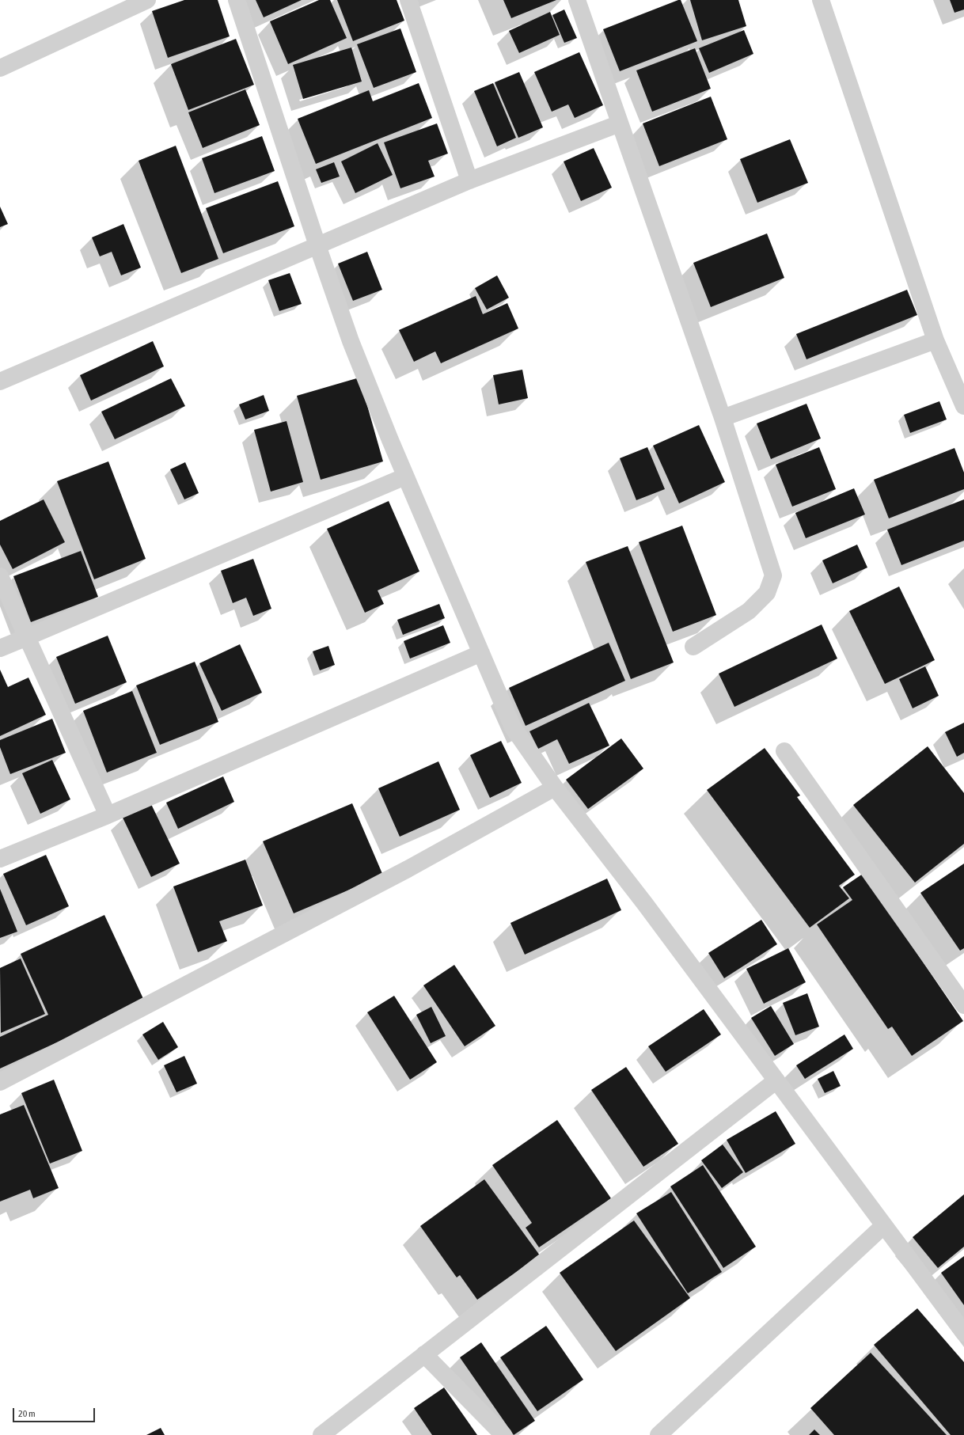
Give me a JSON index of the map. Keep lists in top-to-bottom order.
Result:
{
  "scale_bar": "20 m"
}
